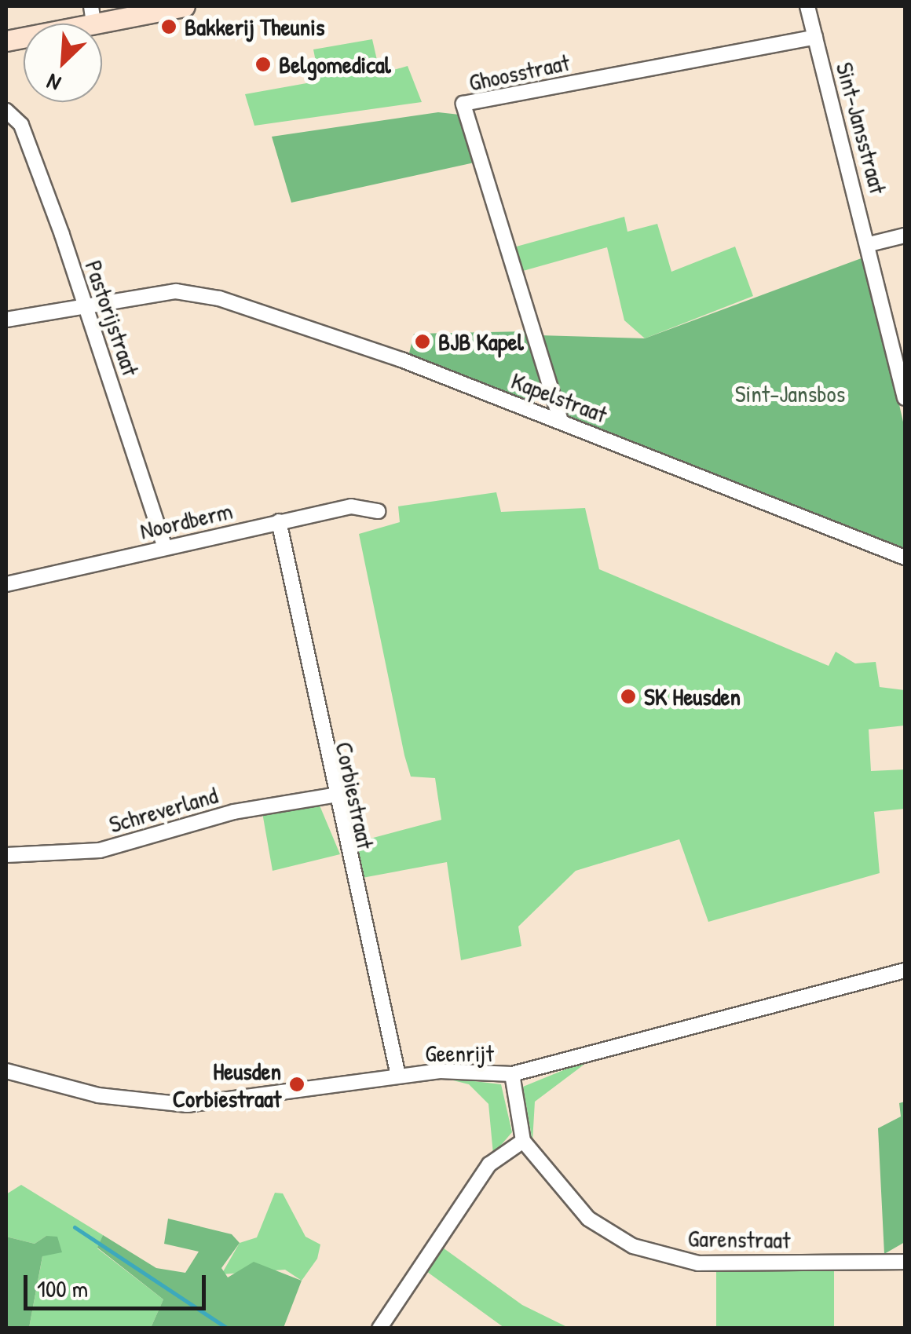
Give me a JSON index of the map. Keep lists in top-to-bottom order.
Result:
{
  "streets": {
    "street": [
      "Ghoosstraat",
      "Sint-Jansstraat",
      "Pastorijstraat",
      "Kapelstraat",
      "Noordberm",
      "Corbiestraat",
      "Schreverland",
      "Geenrijt",
      "Garenstraat"
    ]
  },
  "crossings": [
    ["Ghoosstraat", "Sint-Jansstraat"],
    ["Ghoosstraat", "Kapelstraat"],
    ["Pastorijstraat", "Kapelstraat"],
    ["Pastorijstraat", "Noordberm"],
    ["Noordberm", "Corbiestraat"],
    ["Corbiestraat", "Schreverland"],
    ["Corbiestraat", "Geenrijt"]
  ],
  "parks": ["Sint-Jansbos"],
  "places": [
    "Bakkerij Theunis",
    "Belgomedical",
    "BJB Kapel",
    "SK Heusden",
    "Heusden Corbiestraat"
  ],
  "scale_bar": "100 m",
  "north": "bottom left"
}
